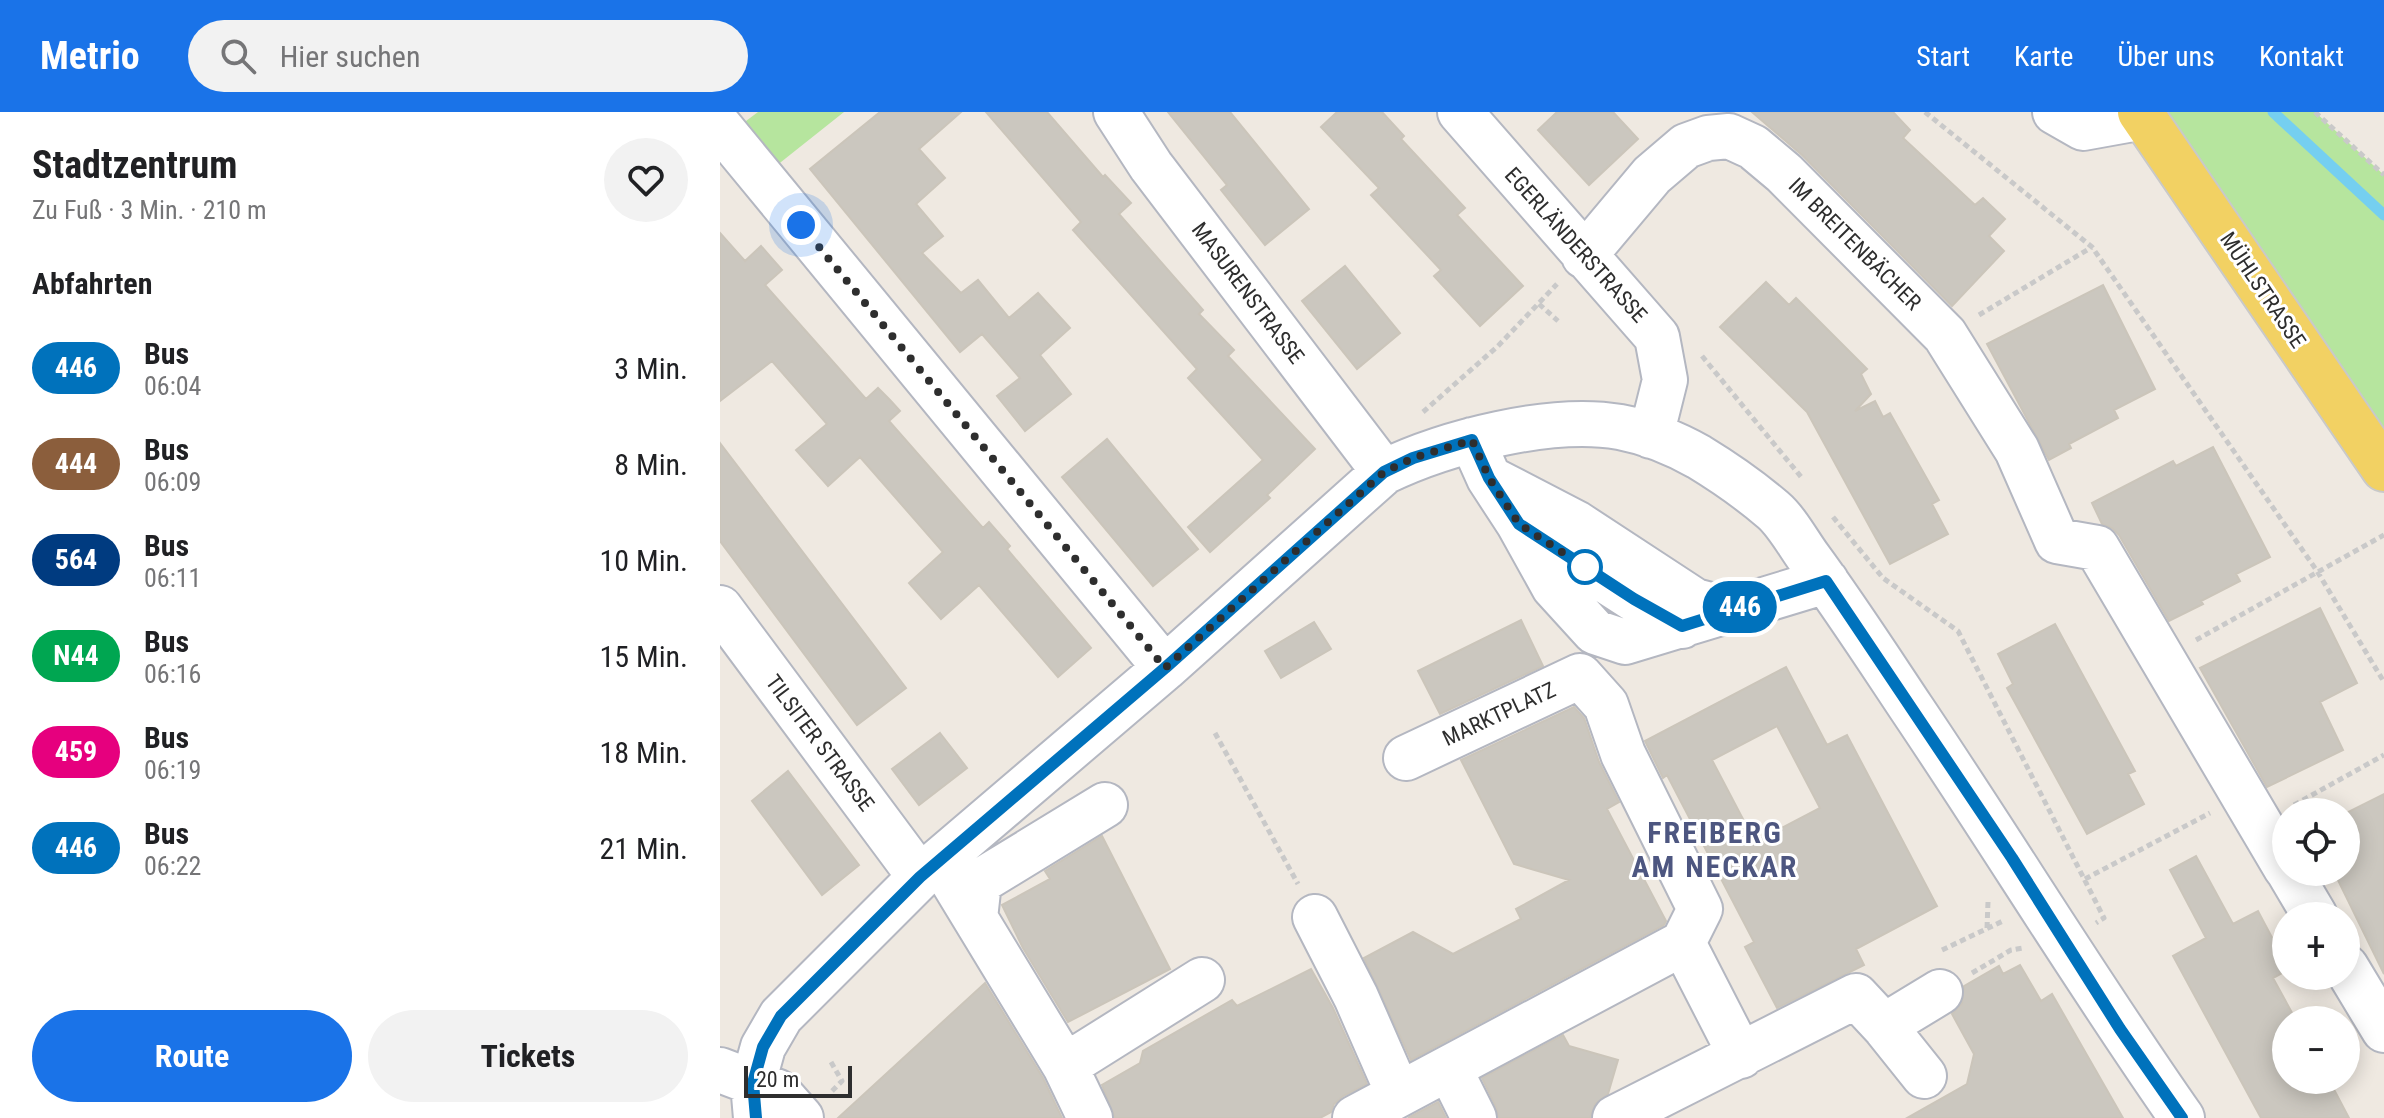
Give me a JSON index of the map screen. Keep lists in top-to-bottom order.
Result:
{
  "streets": {
    "main road": ["MÜHLSTRASSE"],
    "street": [
      "IM BREITENBÄCHER",
      "EGERLÄNDERSTRASSE",
      "MASURENSTRASSE",
      "MARKTPLATZ",
      "TILSITER STRASSE"
    ]
  },
  "crossings": [
    ["IM BREITENBÄCHER", "EGERLÄNDERSTRASSE"]
  ],
  "districts": ["FREIBERG AM NECKAR"],
  "lines": ["bus line 446"],
  "scale_bar": "20 m",
  "page": {
    "header": "Metrio",
    "search": "Hier suchen",
    "nav": [
      "Start",
      "Karte",
      "Über uns",
      "Kontakt"
    ],
    "heading": [
      ["Stadtzentrum", "Zu Fuß · 3 Min. · 210 m"],
      "Abfahrten"
    ],
    "on_map": "446",
    "list": [
      {
        "mark": "446",
        "name": "Bus",
        "note": "06:04",
        "value": "3 Min."
      },
      {
        "mark": "444",
        "name": "Bus",
        "note": "06:09",
        "value": "8 Min."
      },
      {
        "mark": "564",
        "name": "Bus",
        "note": "06:11",
        "value": "10 Min."
      },
      {
        "mark": "N44",
        "name": "Bus",
        "note": "06:16",
        "value": "15 Min."
      },
      {
        "mark": "459",
        "name": "Bus",
        "note": "06:19",
        "value": "18 Min."
      },
      {
        "mark": "446",
        "name": "Bus",
        "note": "06:22",
        "value": "21 Min."
      }
    ],
    "map_buttons": ["+", "−"],
    "buttons": ["Route", "Tickets"],
    "scale": "20 m"
  }
}
